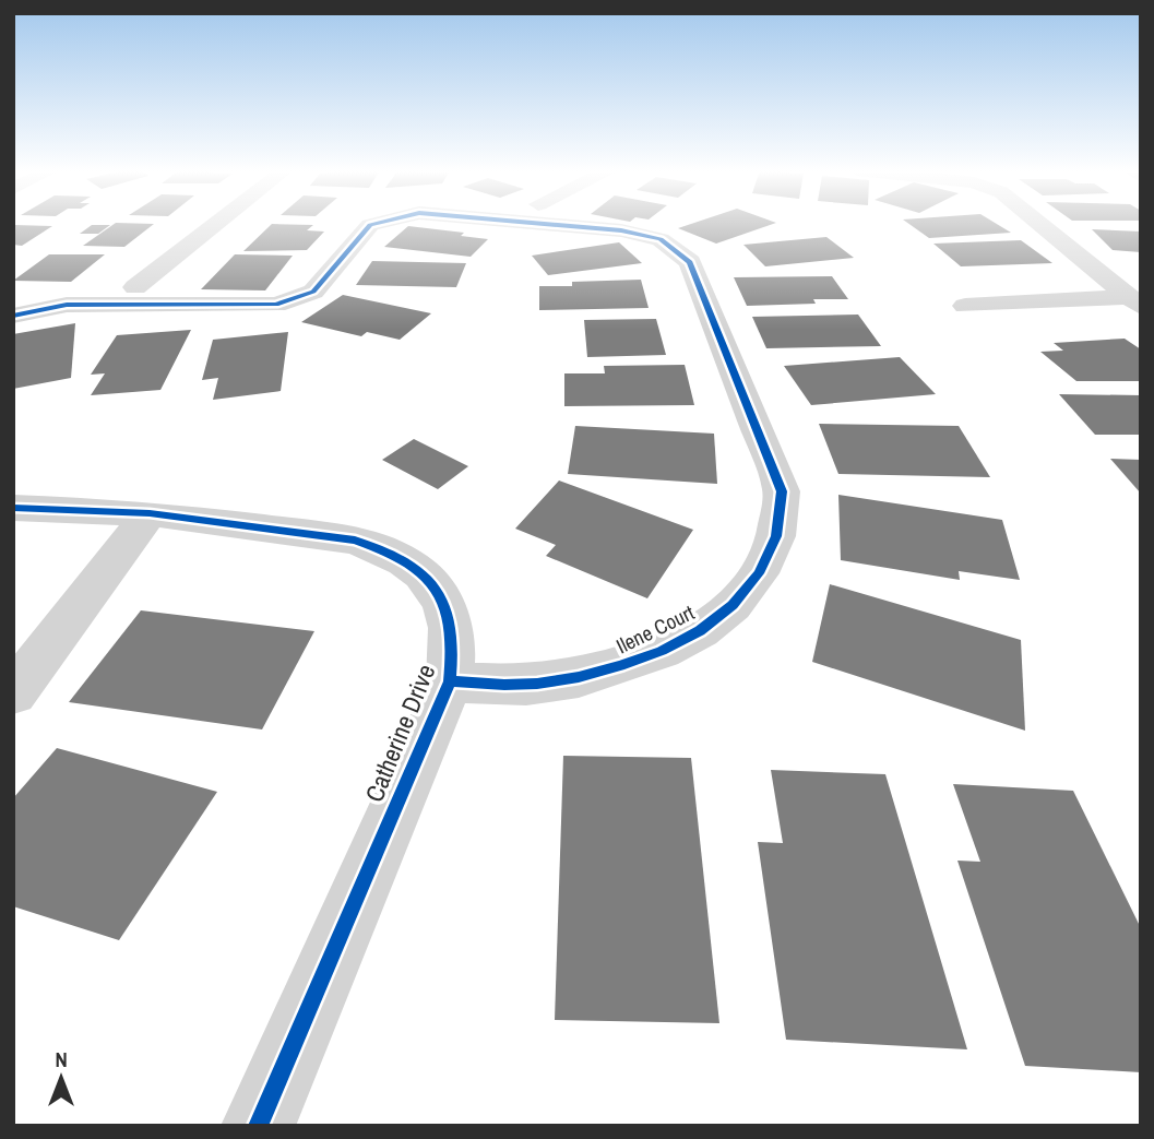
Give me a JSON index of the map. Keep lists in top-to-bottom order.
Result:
{
  "streets": {
    "street": ["Ilene Court", "Catherine Drive"]
  },
  "crossings": [
    ["Ilene Court", "Catherine Drive"]
  ],
  "north": "top"
}
